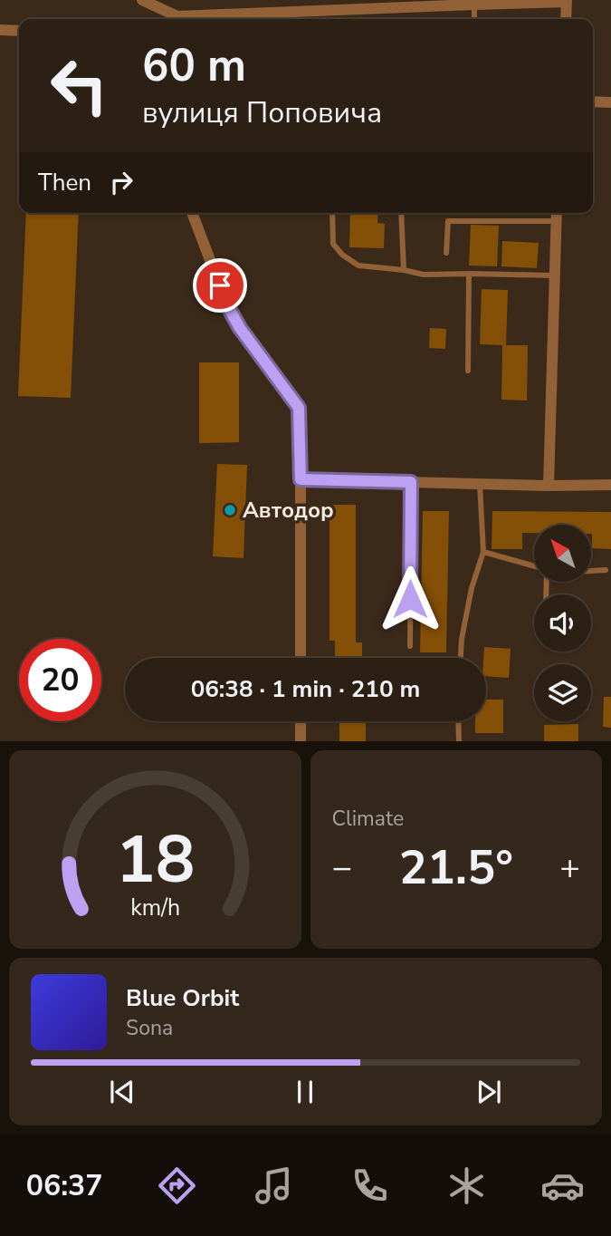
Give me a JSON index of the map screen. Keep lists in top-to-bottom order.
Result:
{
  "places": ["Автодор"],
  "north": "top left",
  "page": {
    "turn": ["60 m", "вулиця Поповича"],
    "then": "Then",
    "limit": "20",
    "trip": "06:38 · 1 min · 210 m",
    "tile": "Climate",
    "heat": ["−", "21.5°", "+"],
    "song": ["Blue Orbit", "Sona"],
    "tabs": "06:37",
    "gauge": ["18", "km/h"]
  }
}
